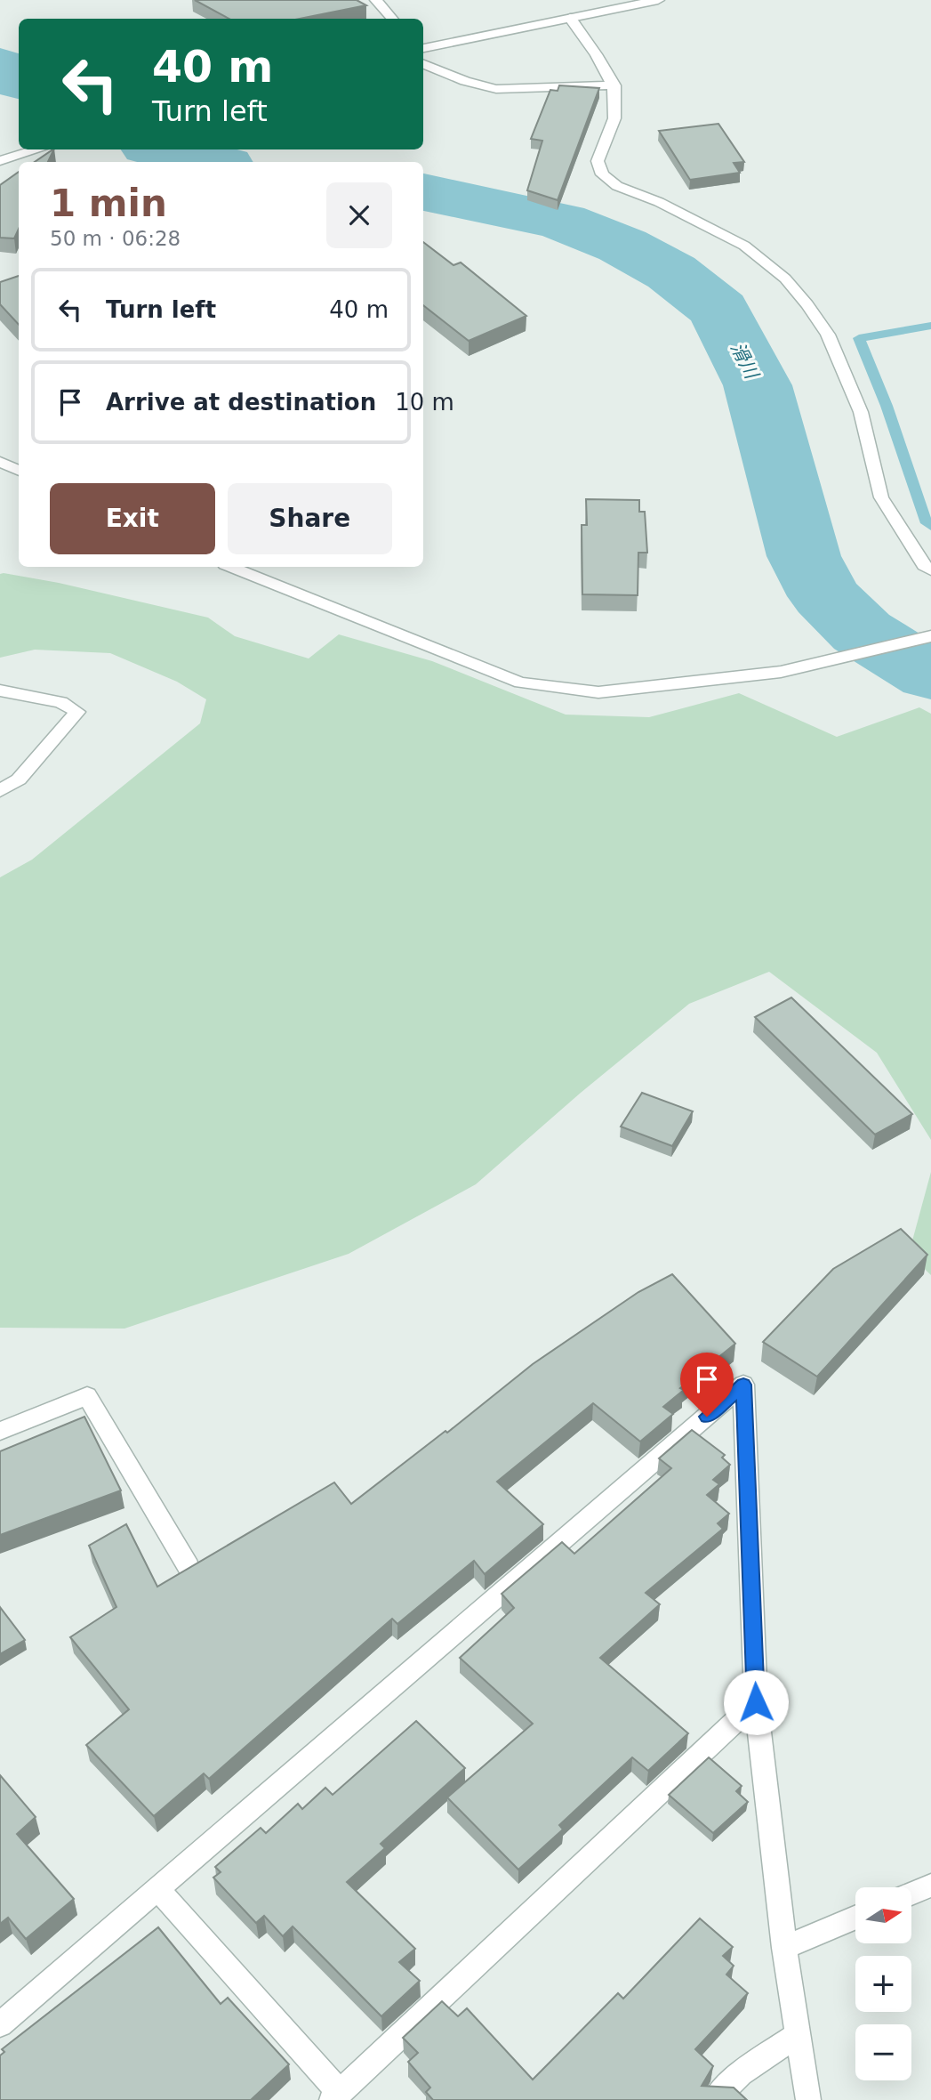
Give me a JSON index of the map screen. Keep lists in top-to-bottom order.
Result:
{
  "water": ["滑川"],
  "north": "right",
  "page": {
    "turn": ["40 m", "Turn left"],
    "heading": ["1 min", "50 m · 06:28"],
    "list": [
      {
        "name": "Turn left",
        "value": "40 m"
      },
      {
        "name": "Arrive at destination",
        "value": "10 m"
      }
    ],
    "buttons": ["Exit", "Share"],
    "map_buttons": ["+", "−"]
  }
}
